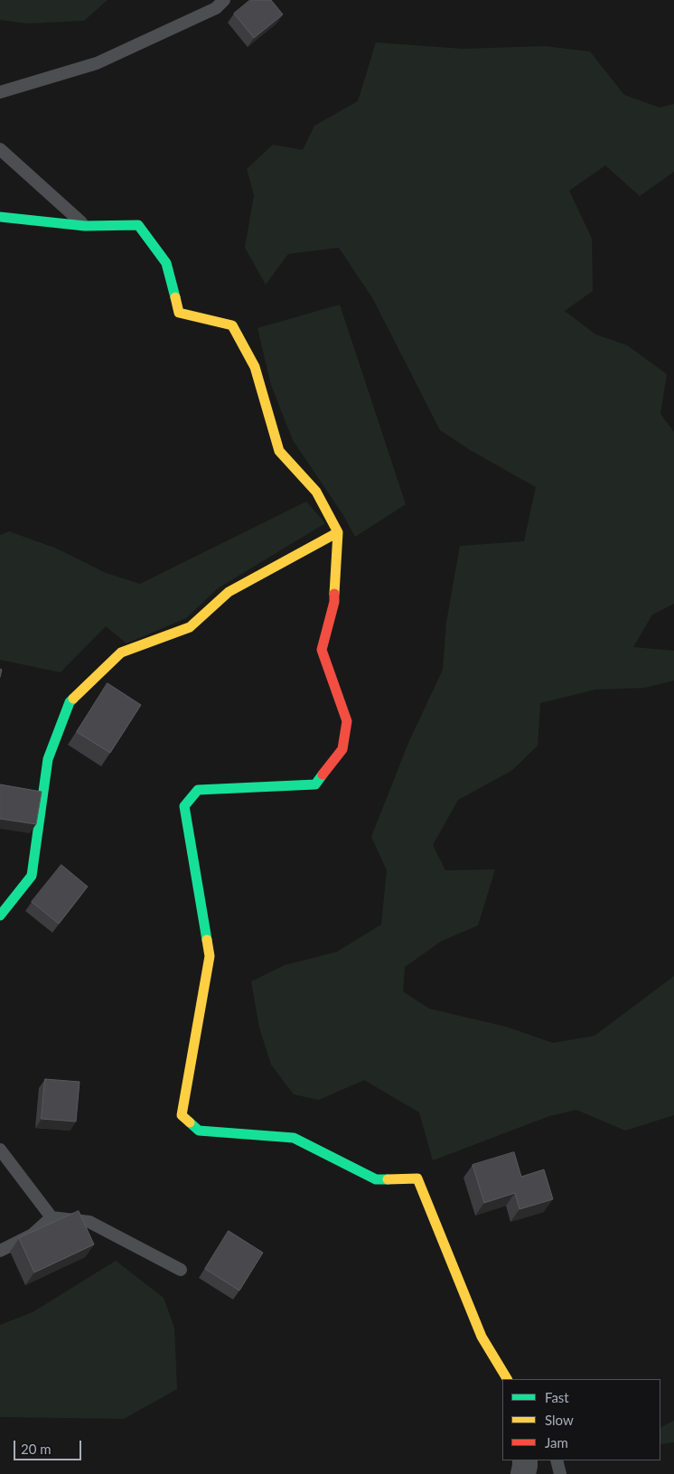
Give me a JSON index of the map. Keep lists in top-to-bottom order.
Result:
{
  "legend": ["Fast", "Slow", "Jam"],
  "scale_bar": "20 m"
}
